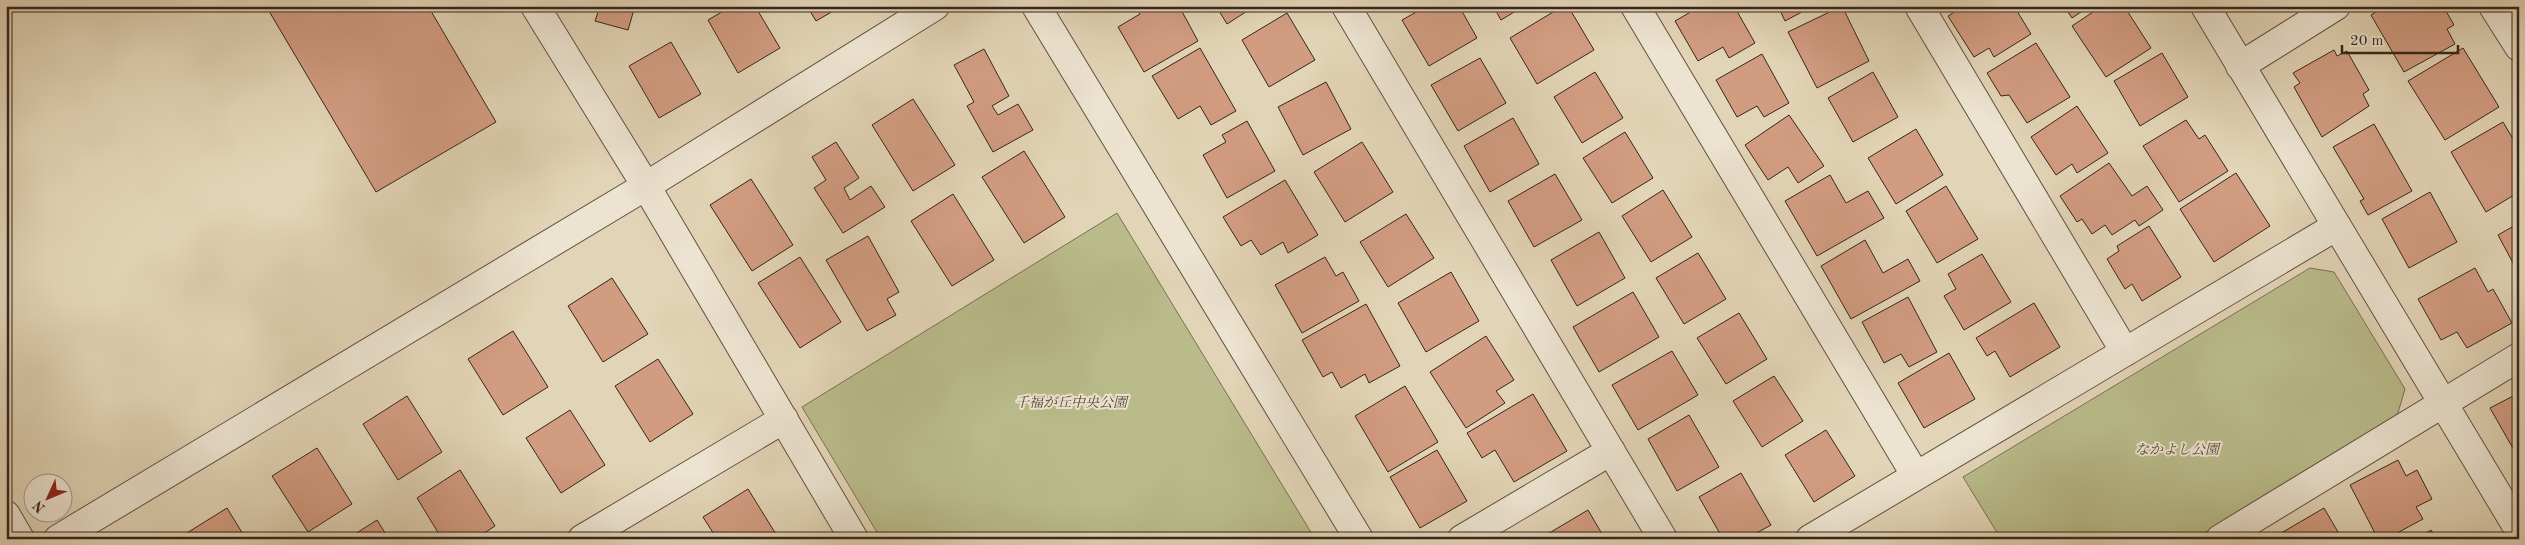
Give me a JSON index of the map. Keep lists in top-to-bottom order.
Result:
{
  "parks": ["千福が丘中央公園", "なかよし公園"],
  "scale_bar": "20 m",
  "north": "bottom left"
}
